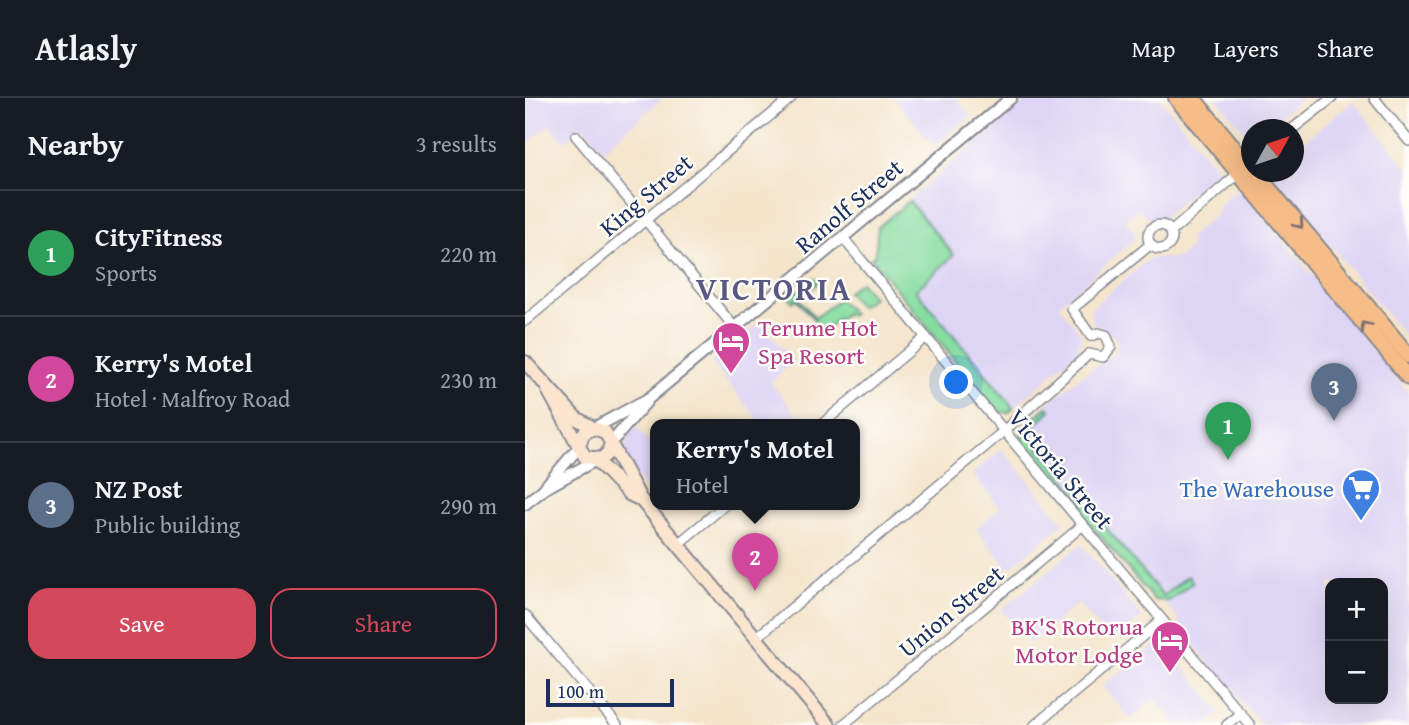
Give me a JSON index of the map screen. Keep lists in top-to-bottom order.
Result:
{
  "streets": {
    "street": [
      "King Street",
      "Ranolf Street",
      "Victoria Street",
      "Union Street"
    ]
  },
  "crossings": [
    ["Ranolf Street", "Victoria Street"],
    ["Victoria Street", "Union Street"]
  ],
  "districts": ["VICTORIA"],
  "places": {
    "hotel": ["Terume Hot Spa Resort", "BK'S Rotorua Motor Lodge"],
    "supermarket": ["The Warehouse"]
  },
  "scale_bar": "100 m",
  "north": "top right",
  "page": {
    "header": "Atlasly",
    "nav": ["Map", "Layers", "Share"],
    "heading": ["Nearby", "3 results"],
    "list": [
      {
        "mark": "1",
        "name": "CityFitness",
        "note": "Sports",
        "value": "220 m"
      },
      {
        "mark": "2",
        "name": "Kerry's Motel",
        "note": "Hotel · Malfroy Road",
        "value": "230 m"
      },
      {
        "mark": "3",
        "name": "NZ Post",
        "note": "Public building",
        "value": "290 m"
      }
    ],
    "pins": ["3", "1", "2"],
    "popup": ["Kerry's Motel", "Hotel"],
    "buttons": ["Save", "Share"],
    "map_buttons": ["+", "−"],
    "scale": "100 m"
  }
}
